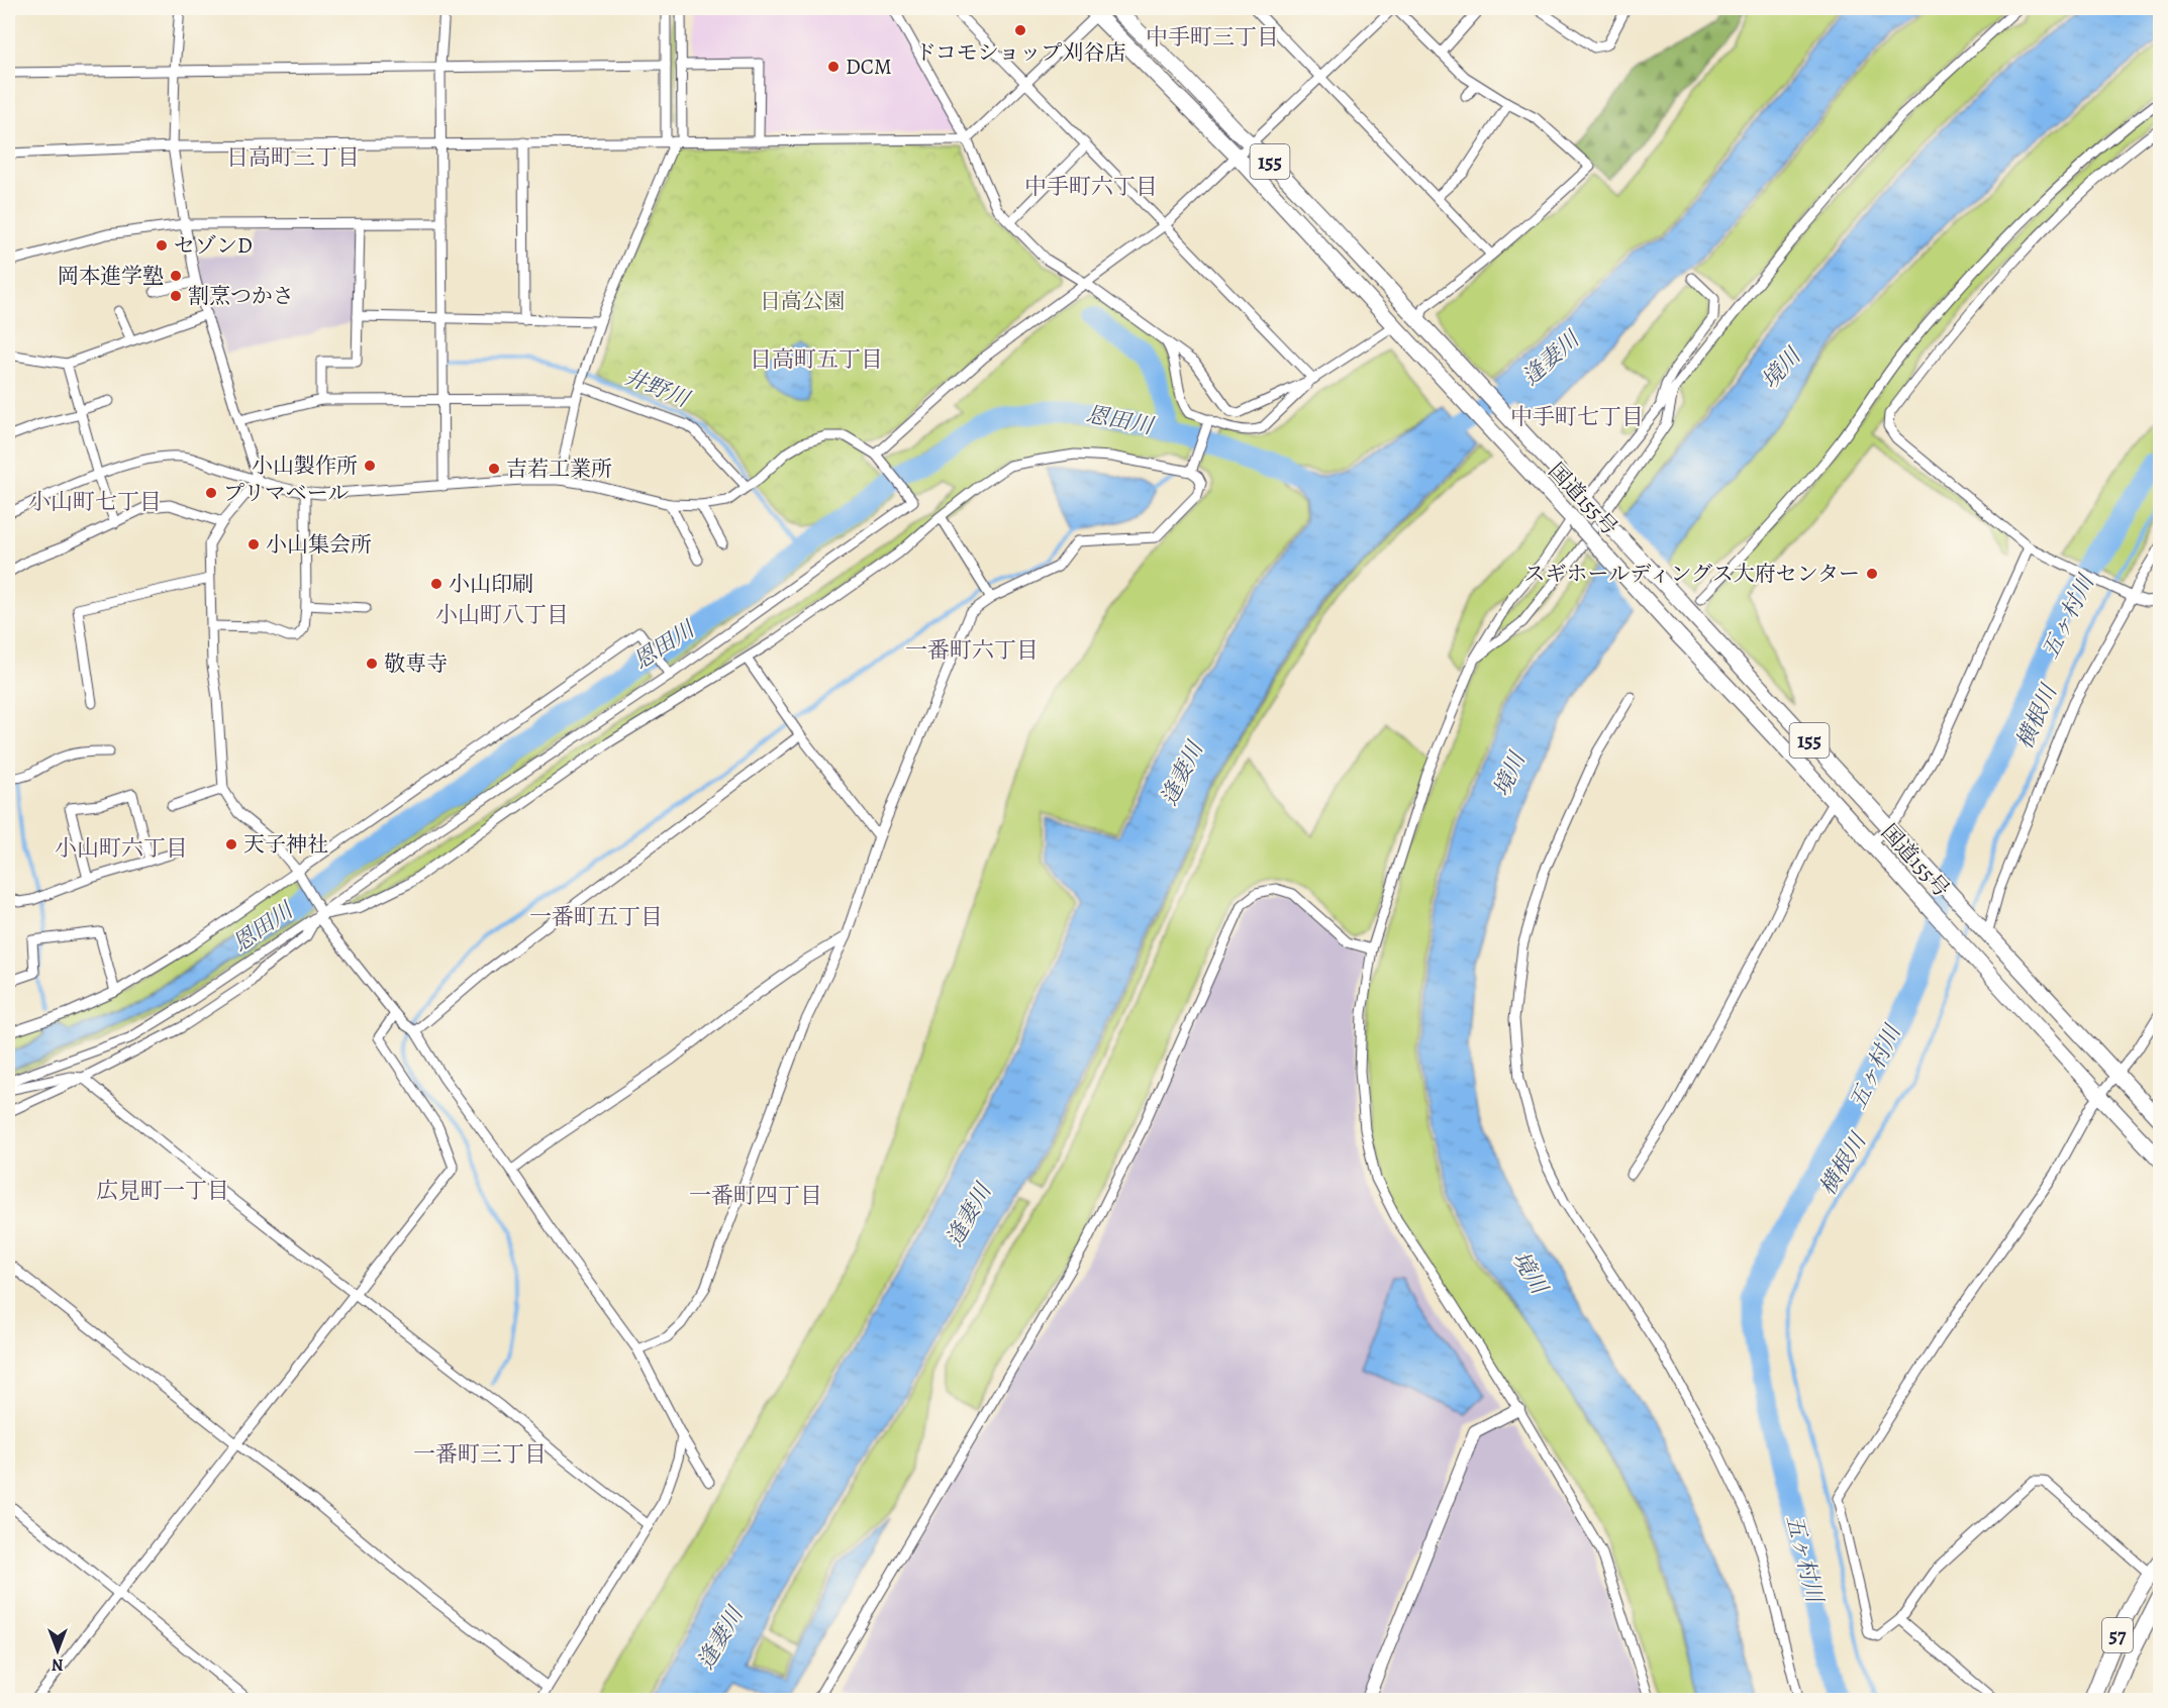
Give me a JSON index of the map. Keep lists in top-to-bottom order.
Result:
{
  "streets": {
    "main road": ["155", "国道155号", "57"]
  },
  "districts": [
    "中手町三丁目",
    "日高町三丁目",
    "中手町六丁目",
    "日高町五丁目",
    "中手町七丁目",
    "小山町七丁目",
    "小山町八丁目",
    "一番町六丁目",
    "小山町六丁目",
    "一番町五丁目",
    "広見町一丁目",
    "一番町四丁目",
    "一番町三丁目"
  ],
  "water": [
    "逢妻川",
    "境川",
    "井野川",
    "恩田川",
    "五ヶ村川",
    "横根川"
  ],
  "parks": ["日高公園"],
  "places": [
    "ドコモショップ刈谷店",
    "DCM",
    "セゾンD",
    "岡本進学塾",
    "割烹つかさ",
    "小山製作所",
    "吉若工業所",
    "プリマベール",
    "小山集会所",
    "スギホールディングス大府センター",
    "小山印刷",
    "敬専寺",
    "天子神社"
  ],
  "north": "bottom"
}
